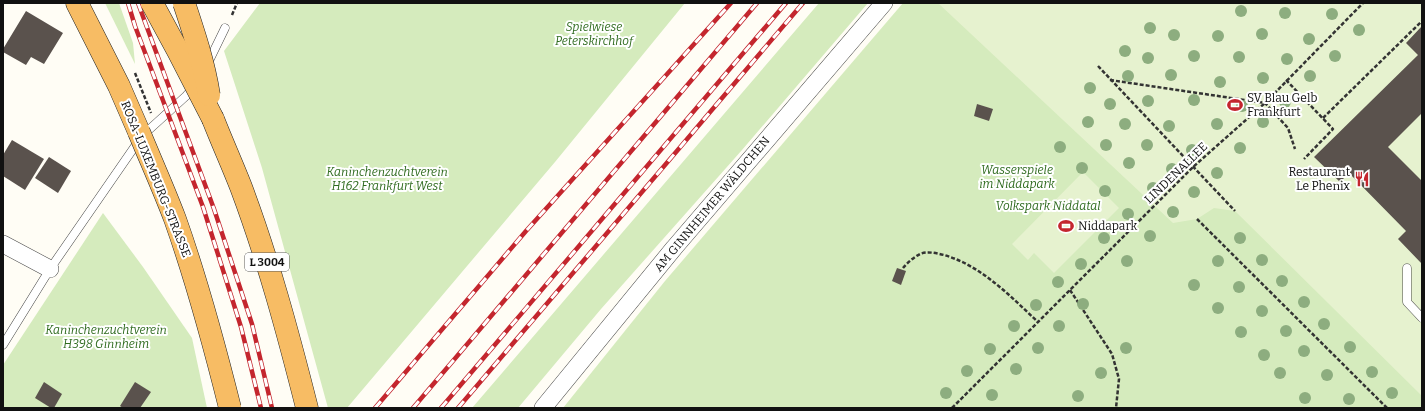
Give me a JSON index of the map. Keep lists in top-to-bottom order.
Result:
{
  "streets": {
    "highway": ["ROSA-LUXEMBURG-STRASSE", "L 3004"],
    "street": ["AM GINNHEIMER WÄLDCHEN"],
    "path": ["LINDENALLEE"]
  },
  "parks": [
    "Spielwiese Peterskirchhof",
    "Wasserspiele im Niddapark",
    "Kaninchenzuchtverein H162 Frankfurt West",
    "Volkspark Niddatal",
    "Kaninchenzuchtverein H398 Ginnheim"
  ],
  "places": {
    "sports": ["SV Blau Gelb Frankfurt", "Niddapark"],
    "restaurant": ["Restaurant Le Phenix"]
  }
}
